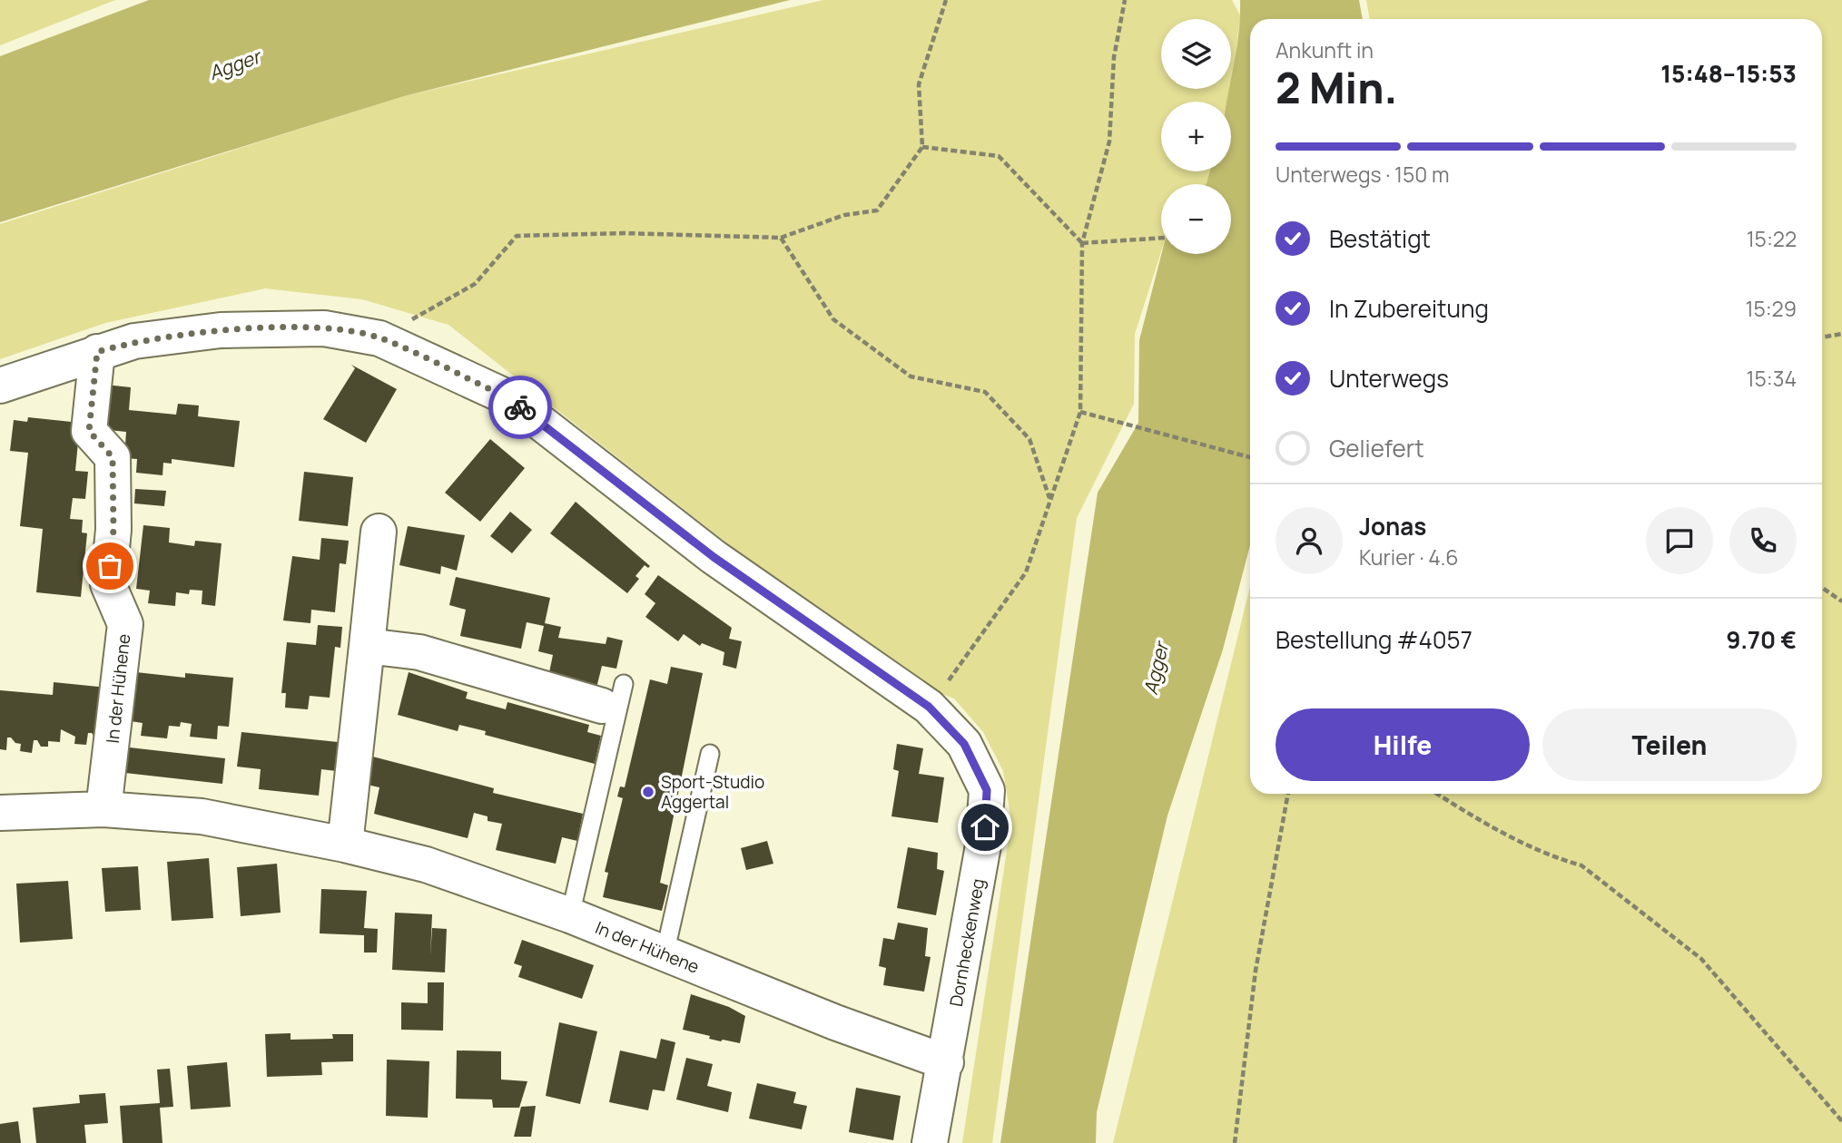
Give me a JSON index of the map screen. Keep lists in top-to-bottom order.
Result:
{
  "streets": {
    "street": ["In der Hühene", "Dornheckenweg"]
  },
  "crossings": [
    ["In der Hühene", "Dornheckenweg"]
  ],
  "water": ["Agger"],
  "places": ["Sport-Studio Aggertal"],
  "page": {
    "map_buttons": ["+", "−"],
    "heading": ["2 Min.", "Ankunft in", "15:48–15:53"],
    "panel": [
      "Jonas",
      "Kurier · 4.6",
      "Bestellung #4057",
      "9.70 €"
    ],
    "bar": "Unterwegs · 150 m",
    "list": [
      ["Bestätigt", "15:22"],
      ["In Zubereitung", "15:29"],
      ["Unterwegs", "15:34"],
      "Geliefert"
    ],
    "buttons": ["Hilfe", "Teilen"]
  }
}
